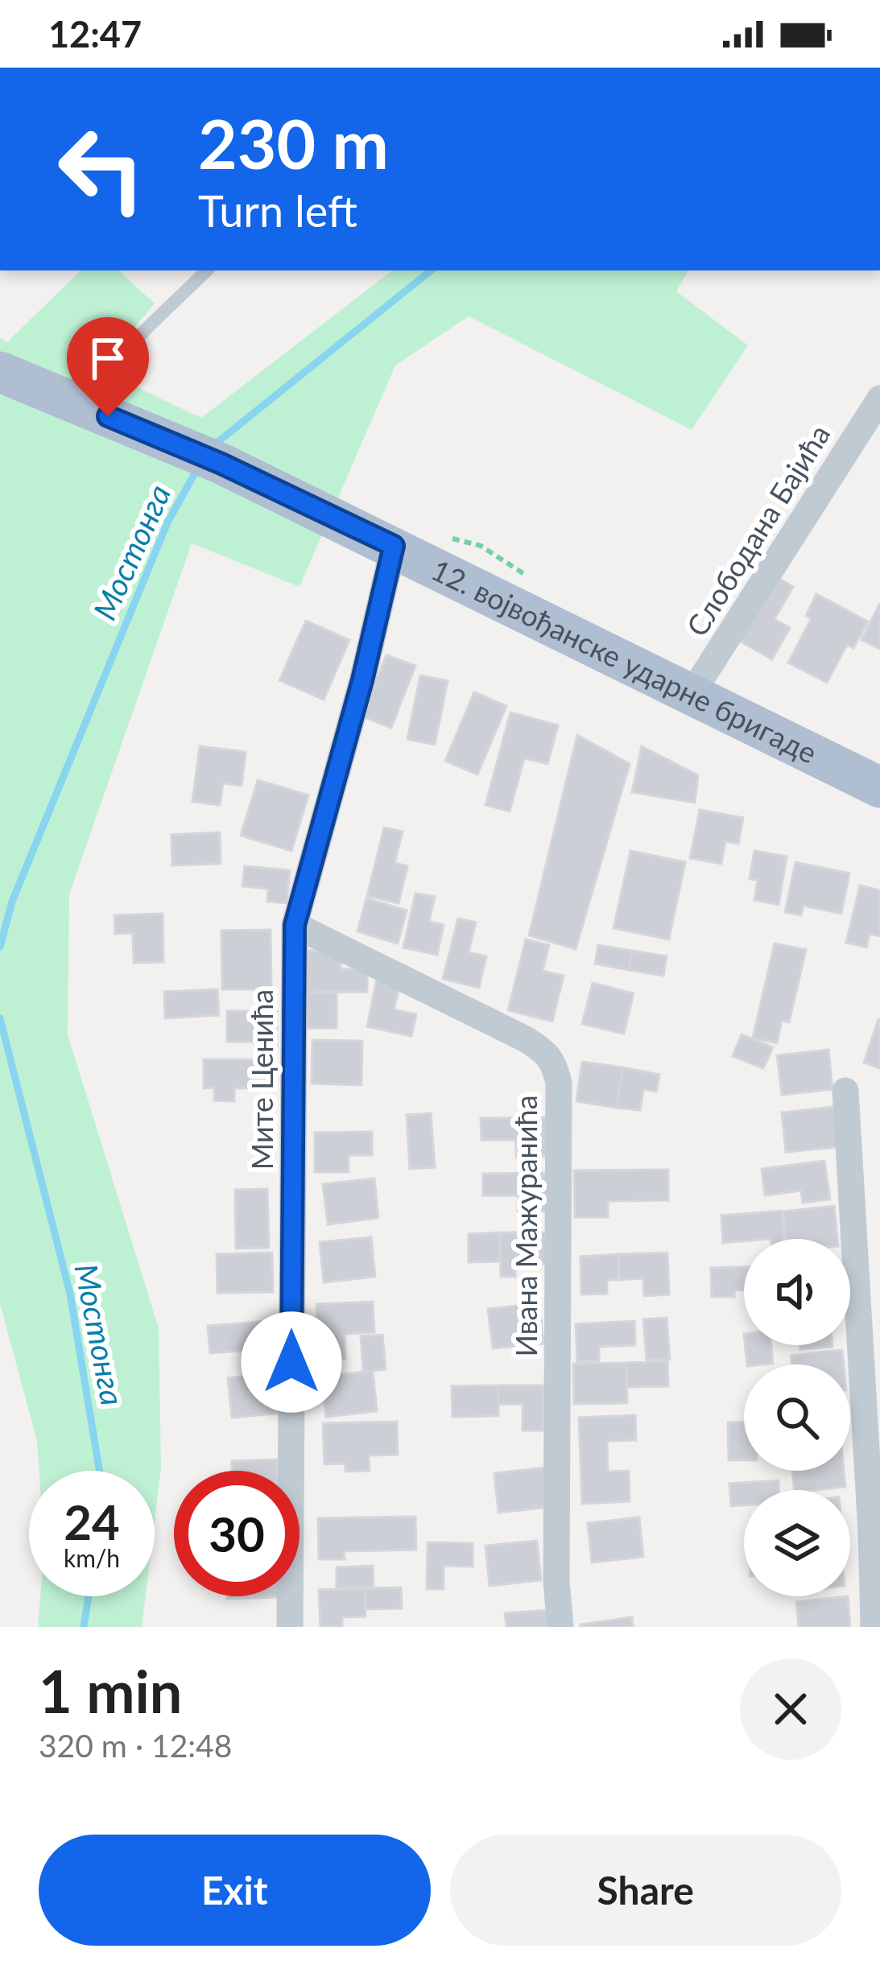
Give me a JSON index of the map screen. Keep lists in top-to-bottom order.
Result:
{
  "streets": {
    "main road": ["12. војвођанске ударне бригаде"],
    "street": ["Слободана Бајића", "Мите Ценића", "Ивана Мажуранића"]
  },
  "crossings": [
    ["Слободана Бајића", "12. војвођанске ударне бригаде"],
    ["12. војвођанске ударне бригаде", "Мите Ценића"],
    ["Мите Ценића", "Ивана Мажуранића"]
  ],
  "water": ["Мостонга"],
  "page": {
    "status": "12:47",
    "turn": ["230 m", "Turn left"],
    "speed": "24 km/h",
    "limit": "30",
    "heading": ["1 min", "320 m · 12:48"],
    "buttons": ["Exit", "Share"]
  }
}
